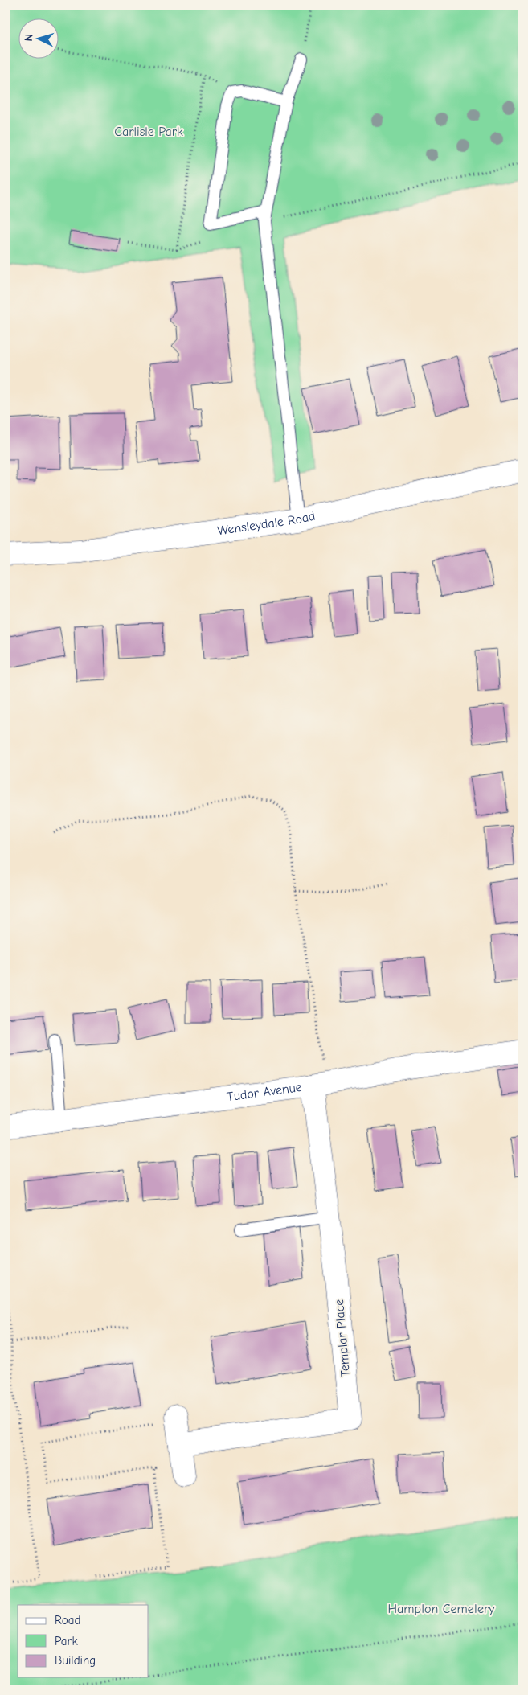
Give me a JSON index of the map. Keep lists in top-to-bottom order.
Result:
{
  "streets": {
    "street": ["Wensleydale Road", "Tudor Avenue", "Templar Place"]
  },
  "crossings": [
    ["Tudor Avenue", "Templar Place"]
  ],
  "parks": ["Carlisle Park", "Hampton Cemetery"],
  "legend": ["Road", "Park", "Building"],
  "north": "left"
}
